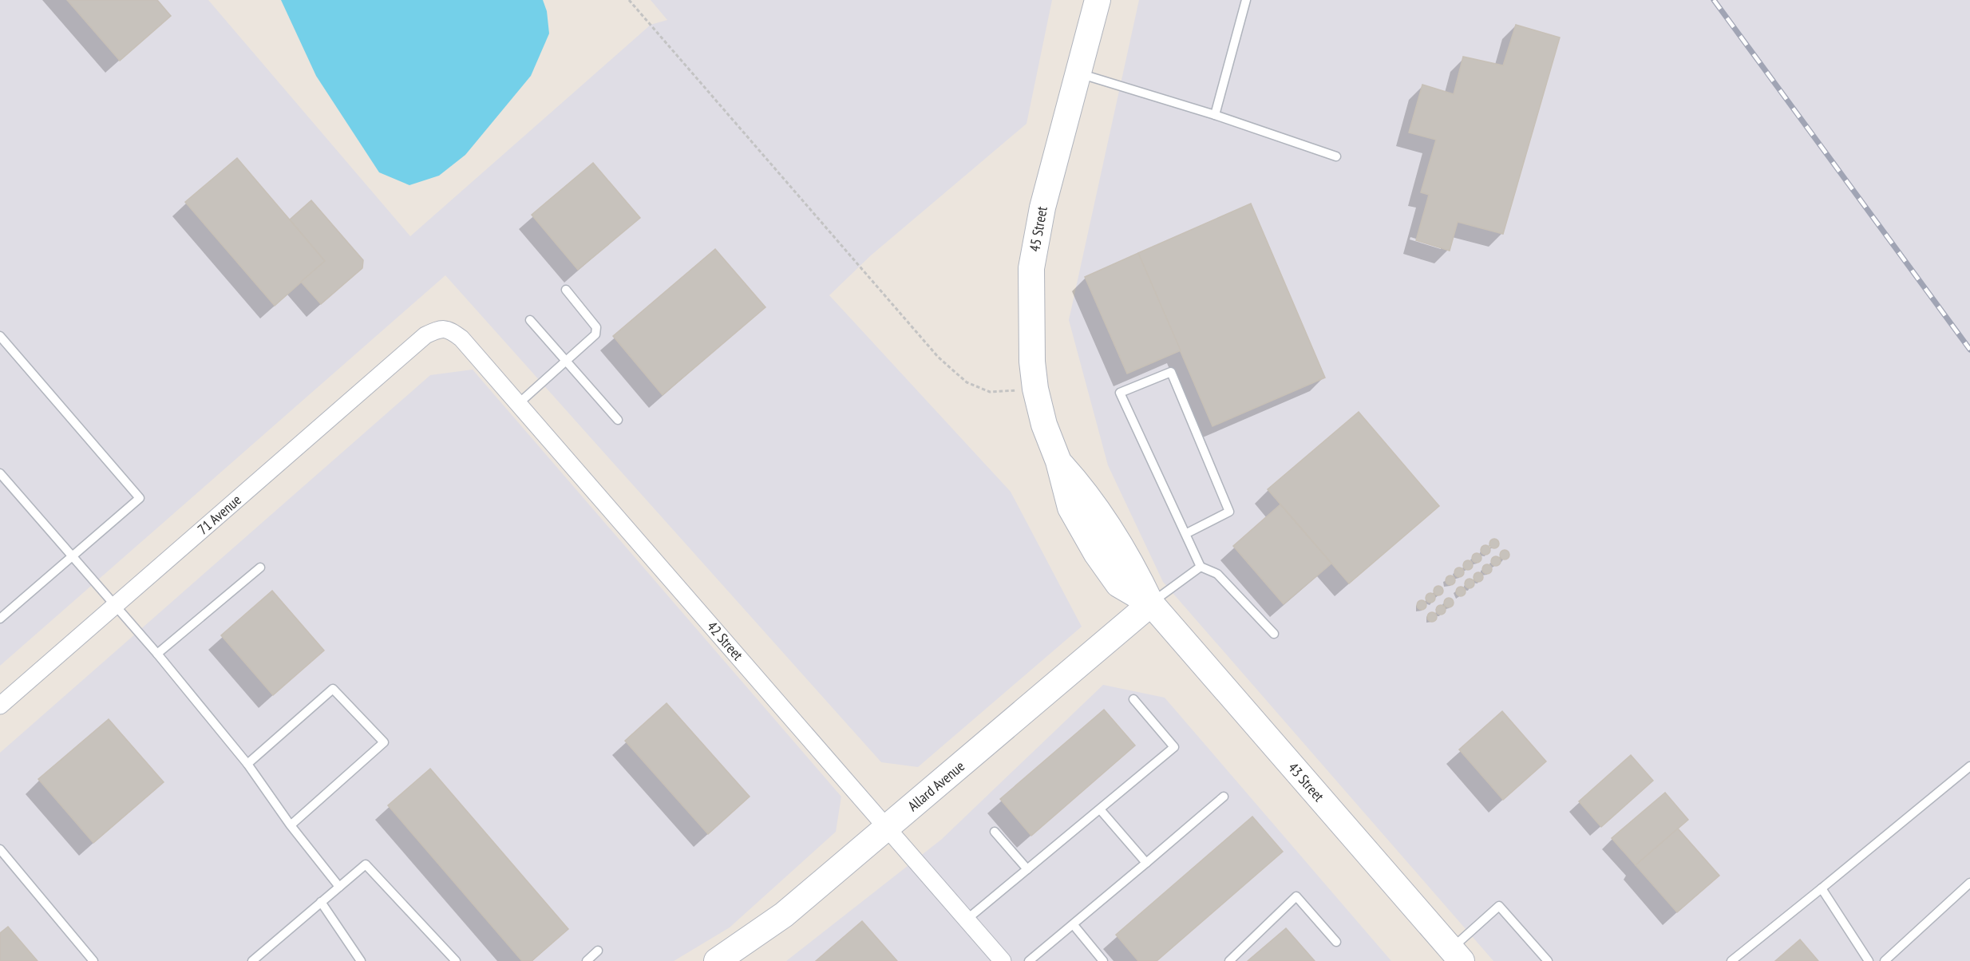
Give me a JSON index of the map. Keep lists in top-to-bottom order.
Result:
{
  "streets": {
    "main road": ["45 Street", "43 Street", "Allard Avenue"],
    "street": ["71 Avenue", "42 Street"]
  },
  "crossings": [
    ["45 Street", "43 Street"],
    ["45 Street", "Allard Avenue"],
    ["71 Avenue", "42 Street"],
    ["42 Street", "Allard Avenue"],
    ["43 Street", "Allard Avenue"]
  ]
}
